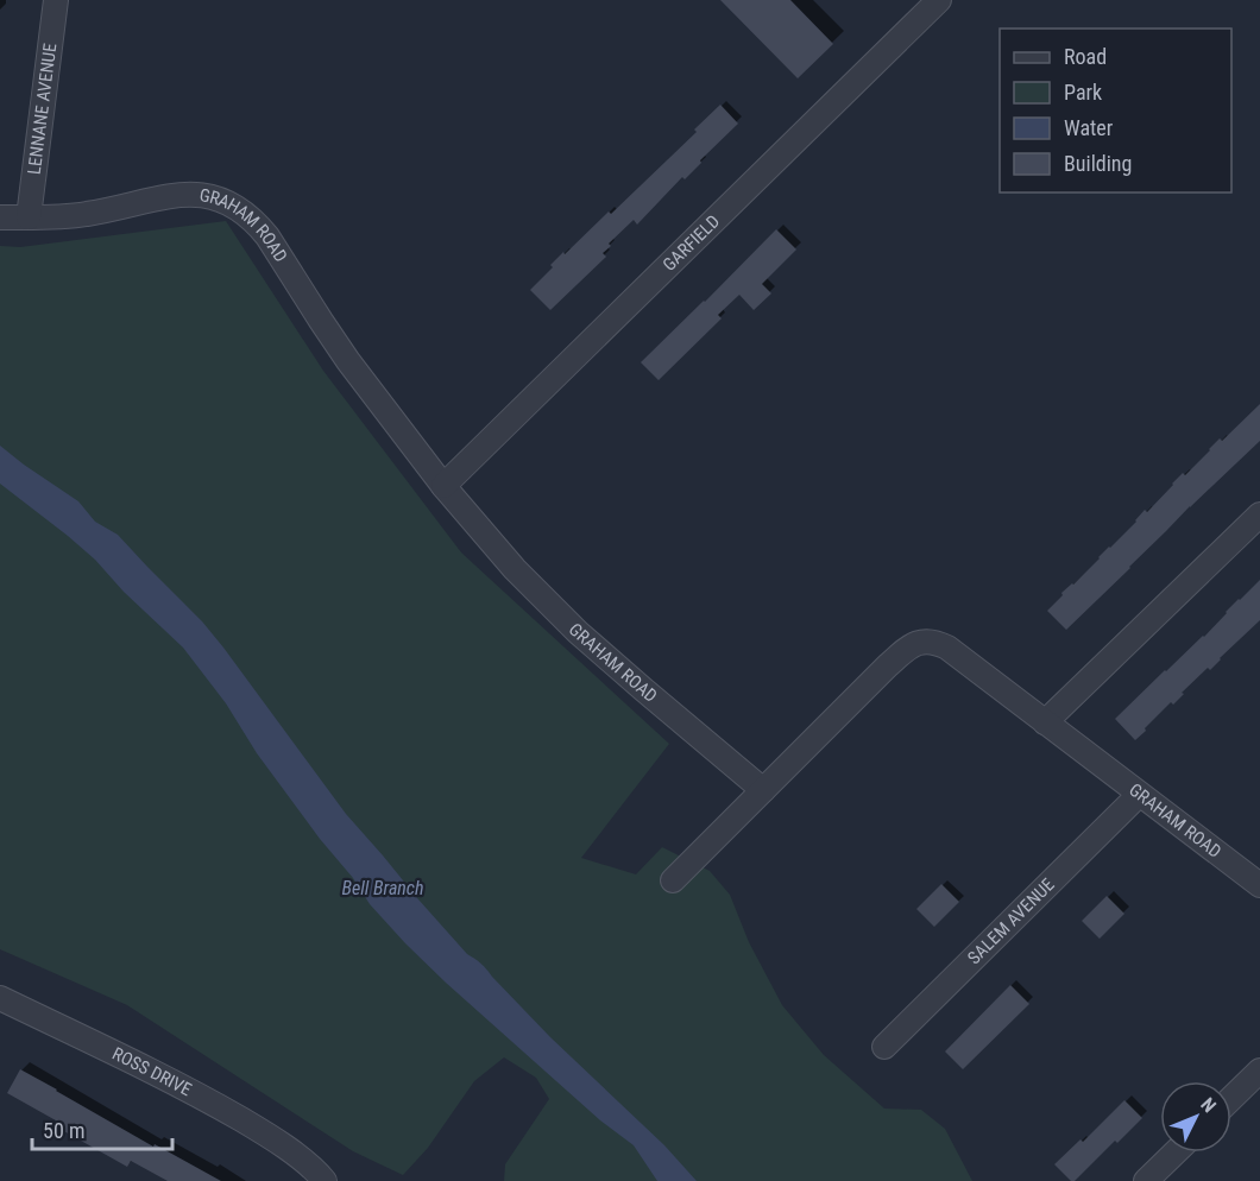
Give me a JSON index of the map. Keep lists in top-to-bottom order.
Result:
{
  "streets": {
    "street": [
      "LENNANE AVENUE",
      "GRAHAM ROAD",
      "GARFIELD",
      "SALEM AVENUE",
      "ROSS DRIVE"
    ]
  },
  "crossings": [
    ["LENNANE AVENUE", "GRAHAM ROAD"],
    ["GRAHAM ROAD", "GARFIELD"],
    ["GRAHAM ROAD", "SALEM AVENUE"]
  ],
  "water": ["Bell Branch"],
  "legend": [
    "Road",
    "Park",
    "Water",
    "Building"
  ],
  "scale_bar": "50 m",
  "north": "top right"
}
